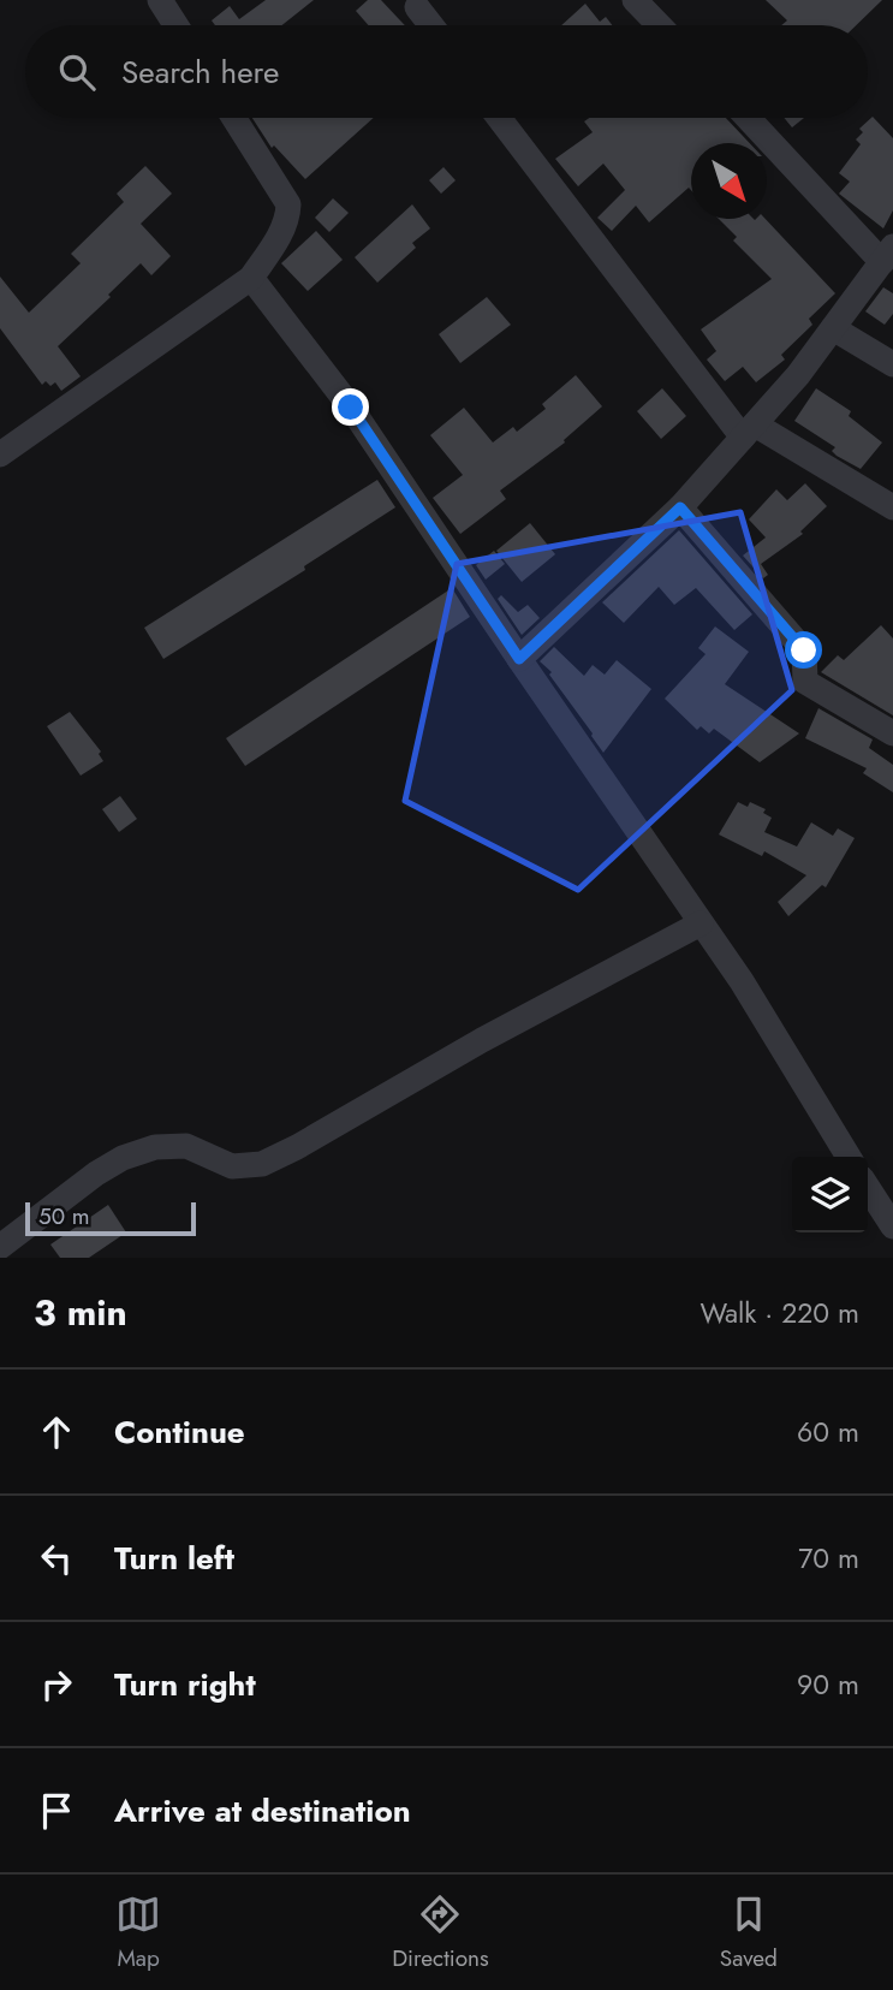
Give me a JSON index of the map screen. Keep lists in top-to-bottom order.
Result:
{
  "scale_bar": "50 m",
  "north": "bottom right",
  "page": {
    "search": "Search here",
    "scale": "50 m",
    "heading": ["3 min", "Walk · 220 m"],
    "list": [
      ["Continue", "60 m"],
      ["Turn left", "70 m"],
      ["Turn right", "90 m"],
      "Arrive at destination"
    ],
    "nav": ["Map", "Directions", "Saved"]
  }
}
